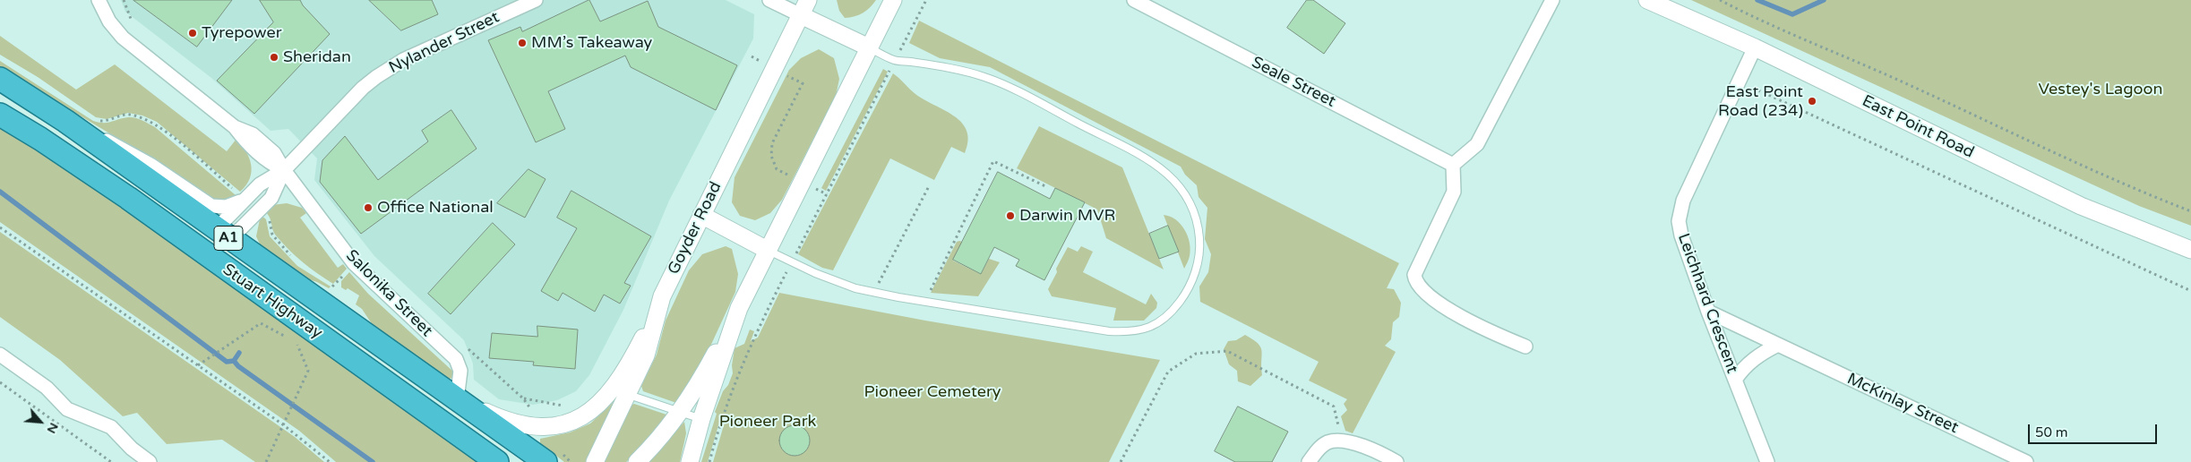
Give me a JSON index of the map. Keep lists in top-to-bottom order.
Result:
{
  "streets": {
    "highway": ["Nylander Street", "A1", "Stuart Highway"],
    "street": [
      "Seale Street",
      "East Point Road",
      "Goyder Road",
      "Salonika Street",
      "Leichhard Crescent",
      "McKinlay Street"
    ]
  },
  "crossings": [
    ["Nylander Street", "Salonika Street"],
    ["Nylander Street", "Stuart Highway"],
    ["East Point Road", "Leichhard Crescent"],
    ["Salonika Street", "Stuart Highway"],
    ["Leichhard Crescent", "McKinlay Street"]
  ],
  "parks": ["Vestey's Lagoon", "Pioneer Cemetery", "Pioneer Park"],
  "places": [
    "Tyrepower",
    "MM’s Takeaway",
    "Sheridan",
    "East Point Road (234)",
    "Office National",
    "Darwin MVR"
  ],
  "scale_bar": "50 m",
  "north": "bottom right"
}
